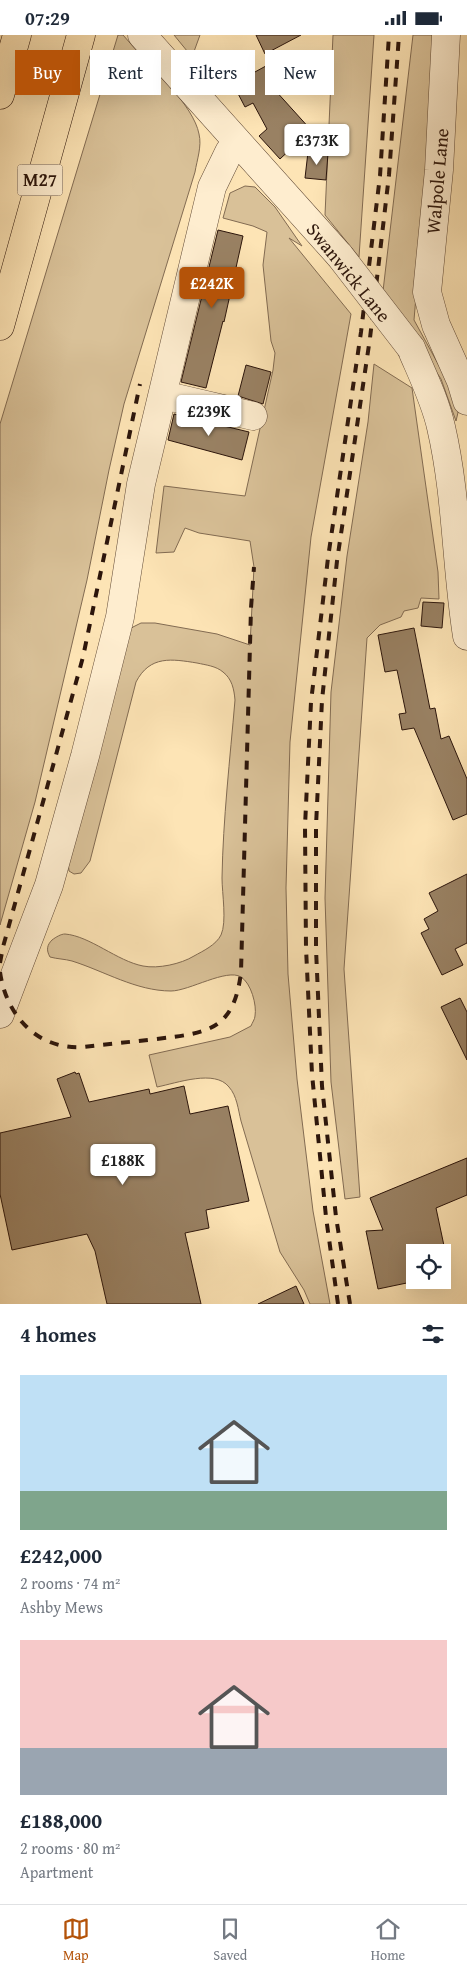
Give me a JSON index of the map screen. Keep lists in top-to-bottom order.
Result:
{
  "streets": {
    "highway": ["M27"],
    "street": ["Walpole Lane", "Swanwick Lane"]
  },
  "page": {
    "status": "07:29",
    "chip": [
      "Buy",
      "Rent",
      "Filters",
      "New"
    ],
    "price": [
      "£373K",
      "£242K",
      "£239K",
      "£188K"
    ],
    "heading": "4 homes",
    "list": [
      {
        "name": "£242,000",
        "note": "2 rooms · 74 m² · Ashby Mews"
      },
      {
        "name": "£188,000",
        "note": "2 rooms · 80 m² · Apartment"
      }
    ],
    "tabs": ["Map", "Saved", "Home"]
  }
}
